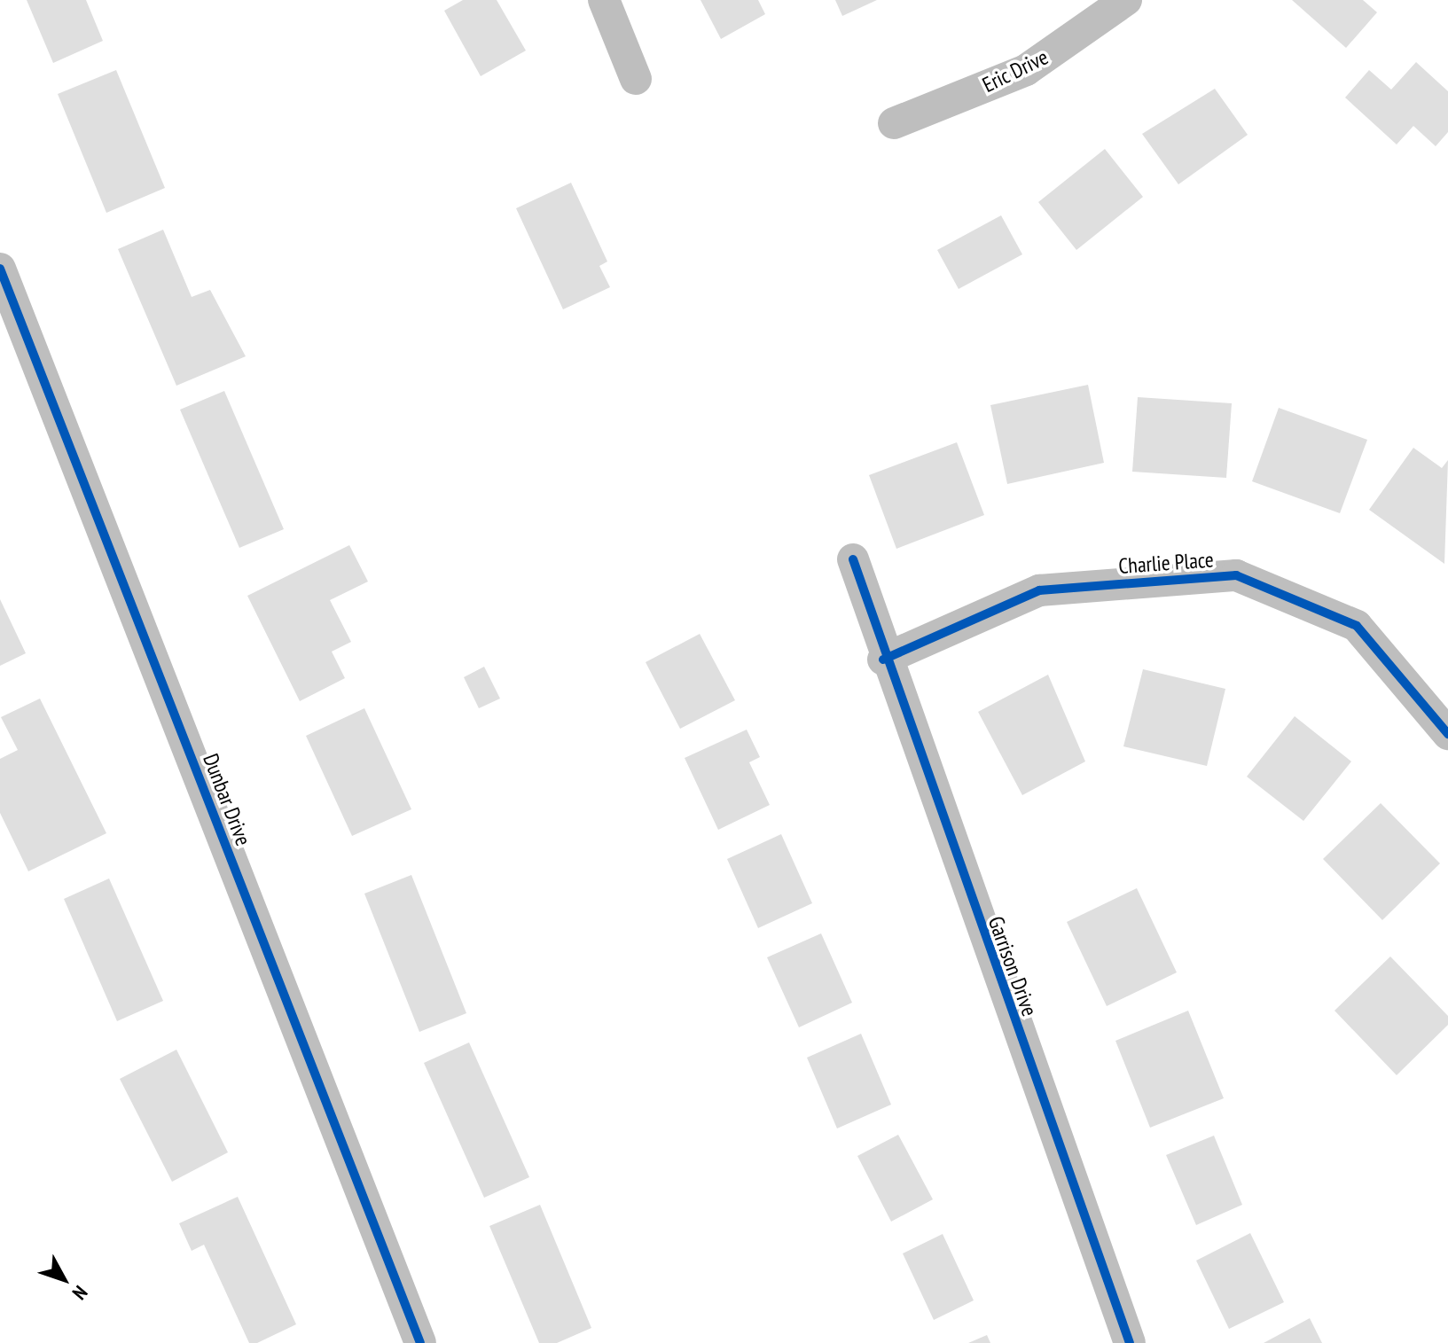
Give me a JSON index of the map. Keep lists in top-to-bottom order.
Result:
{
  "streets": {
    "street": [
      "Eric Drive",
      "Charlie Place",
      "Dunbar Drive",
      "Garrison Drive"
    ]
  },
  "crossings": [
    ["Charlie Place", "Garrison Drive"]
  ],
  "north": "bottom right"
}
